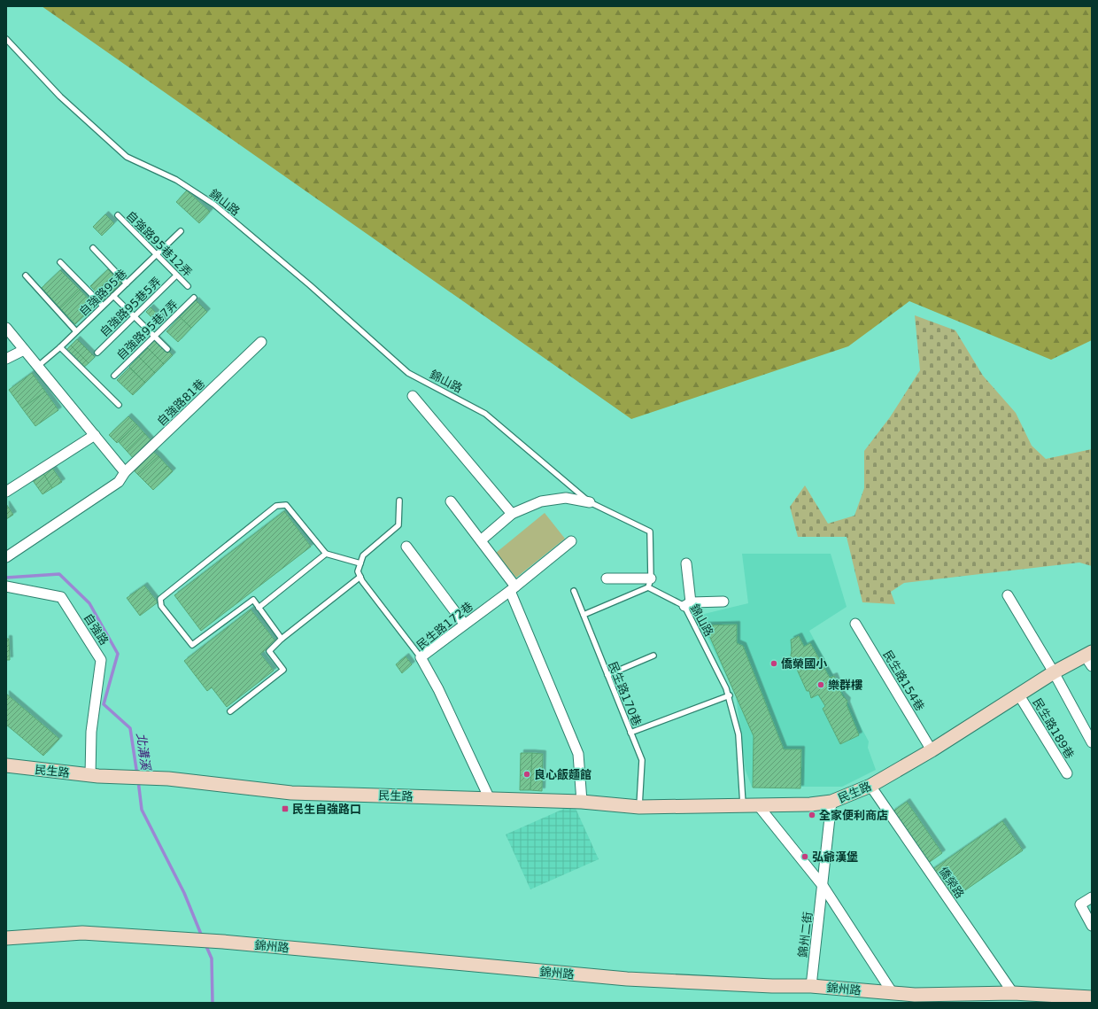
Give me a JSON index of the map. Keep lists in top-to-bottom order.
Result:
{
  "streets": {
    "street": [
      "自強路81巷",
      "民生路172巷",
      "自強路",
      "民生路154巷",
      "民生路189巷",
      "民生路",
      "僑榮路",
      "錦州二街",
      "錦州路"
    ],
    "lane": [
      "錦山路",
      "自強路95巷12弄",
      "自強路95巷",
      "自強路95巷5弄",
      "自強路95巷7弄",
      "民生路170巷"
    ]
  },
  "crossings": [
    ["錦山路", "民生路"],
    ["自強路95巷12弄", "自強路95巷"],
    ["自強路95巷12弄", "自強路95巷5弄"],
    ["民生路172巷", "民生路"],
    ["自強路", "民生路"],
    ["民生路154巷", "民生路"],
    ["民生路170巷", "民生路"],
    ["民生路189巷", "民生路"],
    ["民生路", "僑榮路"],
    ["僑榮路", "錦州路"],
    ["錦州二街", "錦州路"]
  ],
  "water": ["北溝溪"],
  "places": {
    "other": [
      "僑榮國小",
      "樂群樓",
      "良心飯麵館",
      "全家便利商店",
      "弘爺漢堡"
    ],
    "transit": ["民生自強路口"]
  }
}
